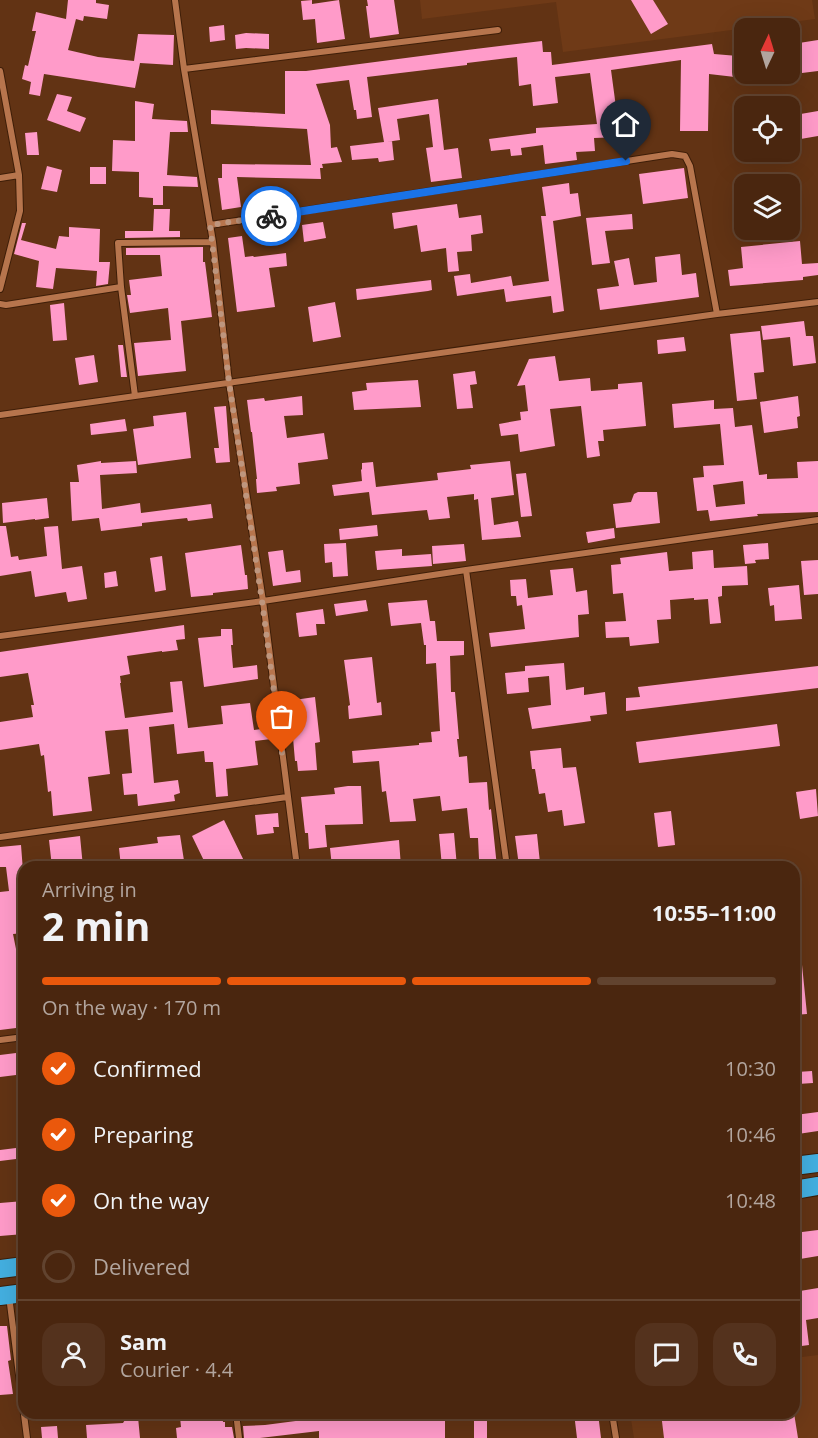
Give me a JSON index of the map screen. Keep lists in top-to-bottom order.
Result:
{
  "north": "top",
  "page": {
    "heading": ["2 min", "Arriving in", "10:55–11:00"],
    "panel": ["Sam", "Courier · 4.4"],
    "bar": "On the way · 170 m",
    "list": [
      ["Confirmed", "10:30"],
      ["Preparing", "10:46"],
      ["On the way", "10:48"],
      "Delivered"
    ]
  }
}
